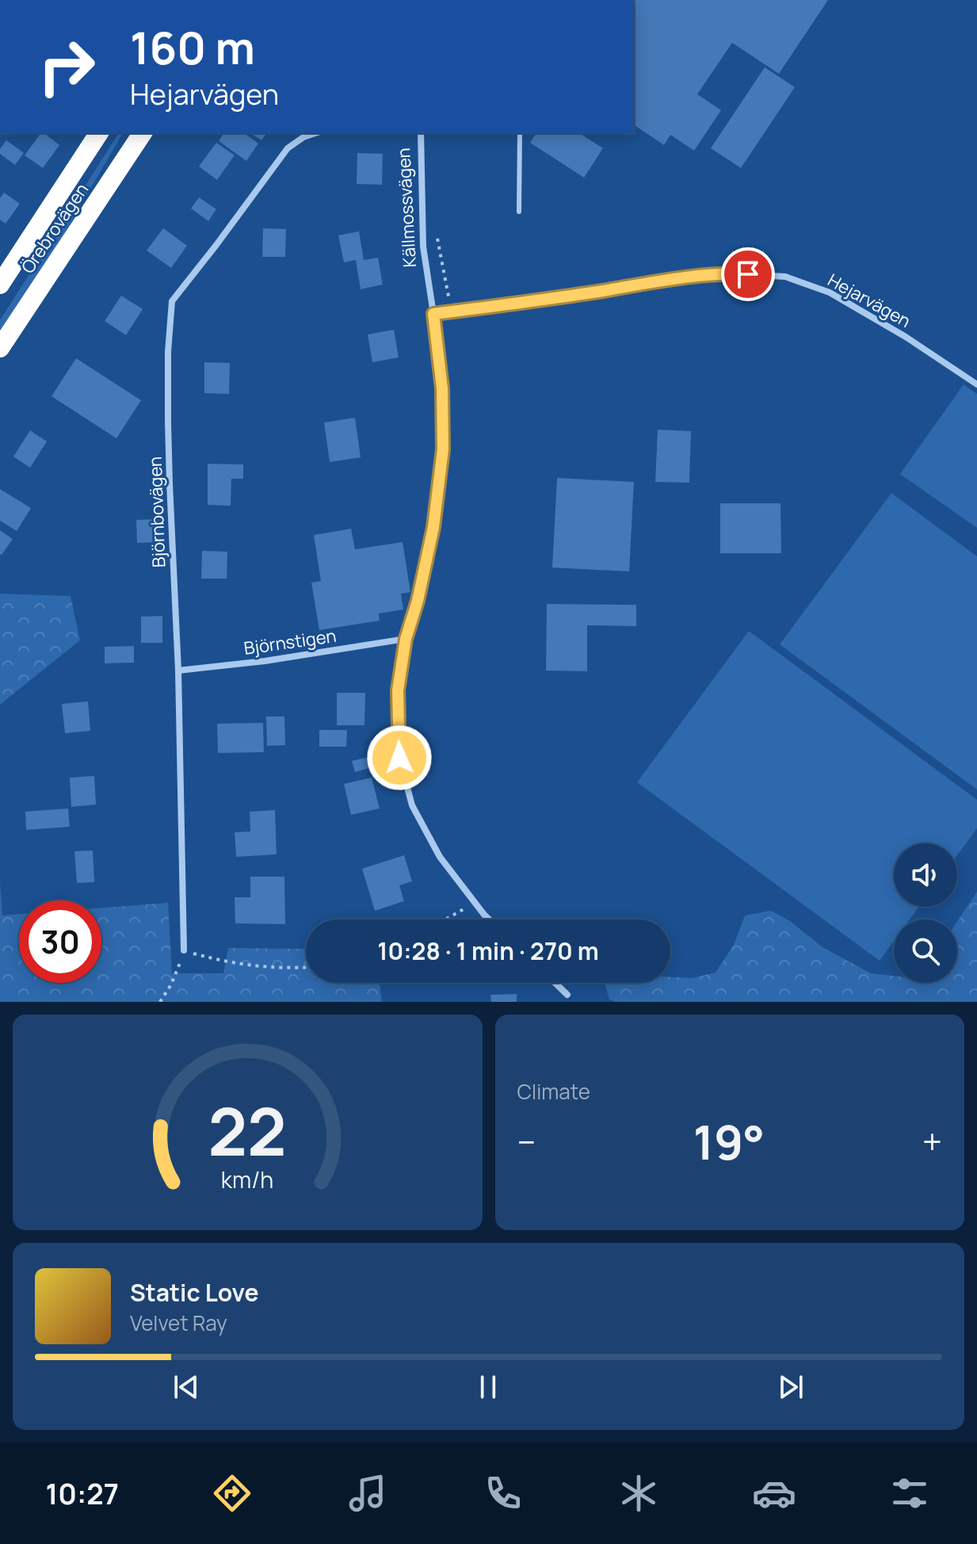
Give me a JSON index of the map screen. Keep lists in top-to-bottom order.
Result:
{
  "streets": {
    "highway": ["Örebrovägen"],
    "street": [
      "Källmossvägen",
      "Hejarvägen",
      "Björnbovägen",
      "Björnstigen"
    ]
  },
  "crossings": [
    ["Källmossvägen", "Hejarvägen"],
    ["Källmossvägen", "Björnstigen"],
    ["Björnbovägen", "Björnstigen"]
  ],
  "page": {
    "turn": ["160 m", "Hejarvägen"],
    "limit": "30",
    "trip": "10:28 · 1 min · 270 m",
    "tile": "Climate",
    "heat": ["−", "19°", "+"],
    "song": ["Static Love", "Velvet Ray"],
    "tabs": "10:27",
    "gauge": ["22", "km/h"]
  }
}
